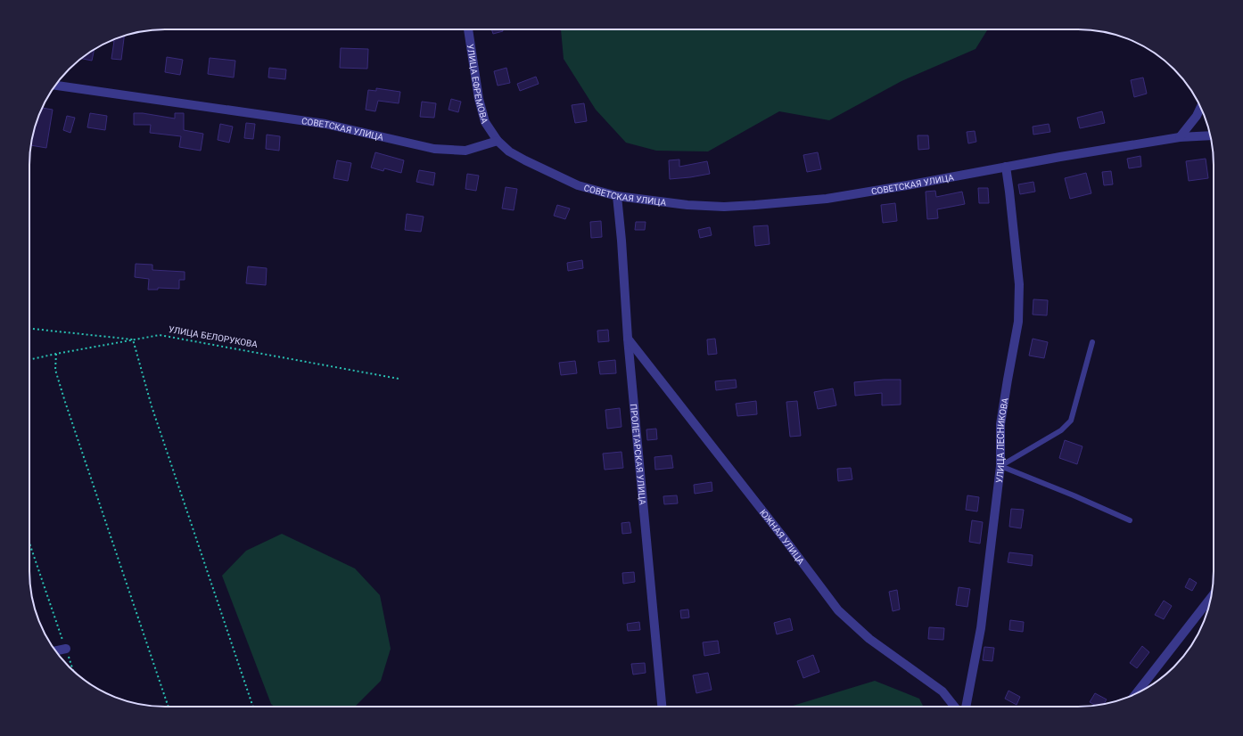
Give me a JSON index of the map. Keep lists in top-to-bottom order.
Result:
{
  "streets": {
    "street": [
      "УЛИЦА ЕФРЕМОВА",
      "СОВЕТСКАЯ УЛИЦА",
      "УЛИЦА ЛЕСНИКОВА",
      "ПРОЛЕТАРСКАЯ УЛИЦА",
      "ЮЖНАЯ УЛИЦА"
    ],
    "path": ["УЛИЦА БЕЛОРУКОВА"]
  },
  "crossings": [
    ["УЛИЦА ЕФРЕМОВА", "СОВЕТСКАЯ УЛИЦА"],
    ["СОВЕТСКАЯ УЛИЦА", "УЛИЦА ЛЕСНИКОВА"],
    ["СОВЕТСКАЯ УЛИЦА", "ПРОЛЕТАРСКАЯ УЛИЦА"],
    ["ПРОЛЕТАРСКАЯ УЛИЦА", "ЮЖНАЯ УЛИЦА"]
  ]
}
